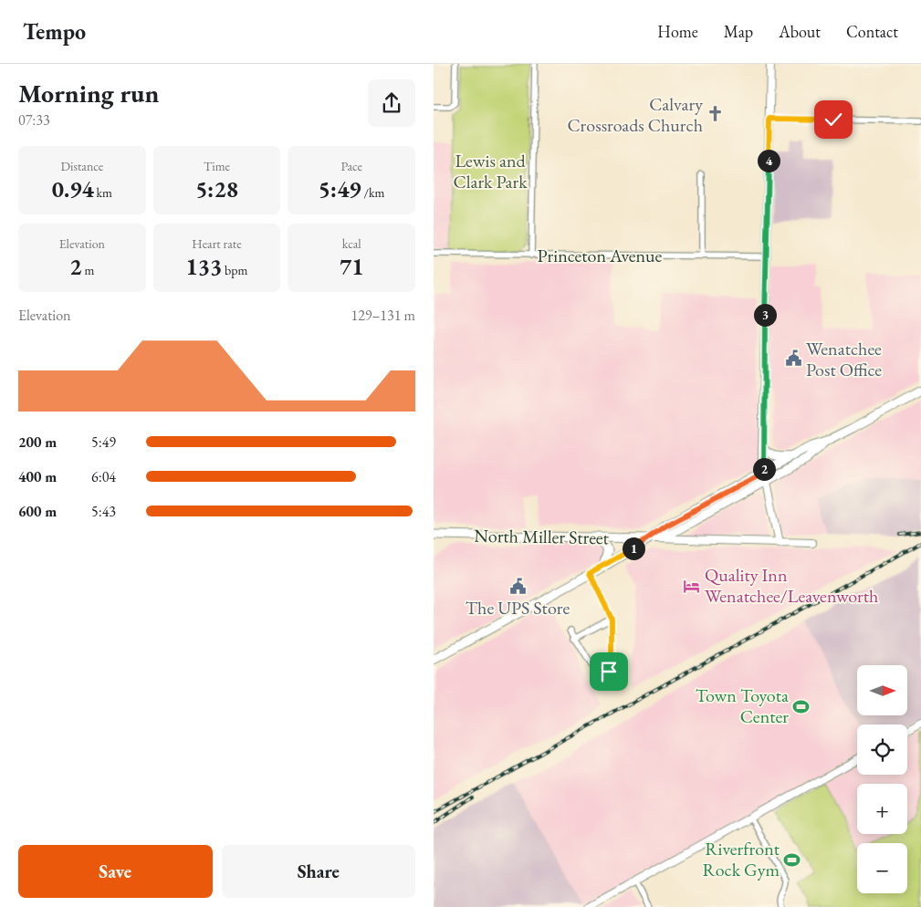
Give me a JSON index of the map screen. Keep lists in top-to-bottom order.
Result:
{
  "streets": {
    "main road": ["North Miller Street"],
    "street": ["Princeton Avenue"]
  },
  "parks": ["Lewis and Clark Park"],
  "places": {
    "church": ["Calvary Crossroads Church"],
    "public building": ["Wenatchee Post Office", "The UPS Store"],
    "hotel": ["Quality Inn Wenatchee/Leavenworth"],
    "sports": ["Town Toyota Center", "Riverfront Rock Gym"]
  },
  "north": "right",
  "page": {
    "header": "Tempo",
    "nav": [
      "Home",
      "Map",
      "About",
      "Contact"
    ],
    "heading": ["Morning run", "07:33"],
    "stats": [
      ["Distance", "0.94 km"],
      ["Time", "5:28"],
      ["Pace", "5:49 /km"],
      ["Elevation", "2 m"],
      ["Heart rate", "133 bpm"],
      ["kcal", "71"]
    ],
    "pins": [
      "4",
      "3",
      "2",
      "1"
    ],
    "chart": ["Elevation", "129–131 m"],
    "list": [
      {
        "name": "200 m",
        "note": "5:49"
      },
      {
        "name": "400 m",
        "note": "6:04"
      },
      {
        "name": "600 m",
        "note": "5:43"
      }
    ],
    "map_buttons": ["+", "−"],
    "buttons": ["Save", "Share"]
  }
}
